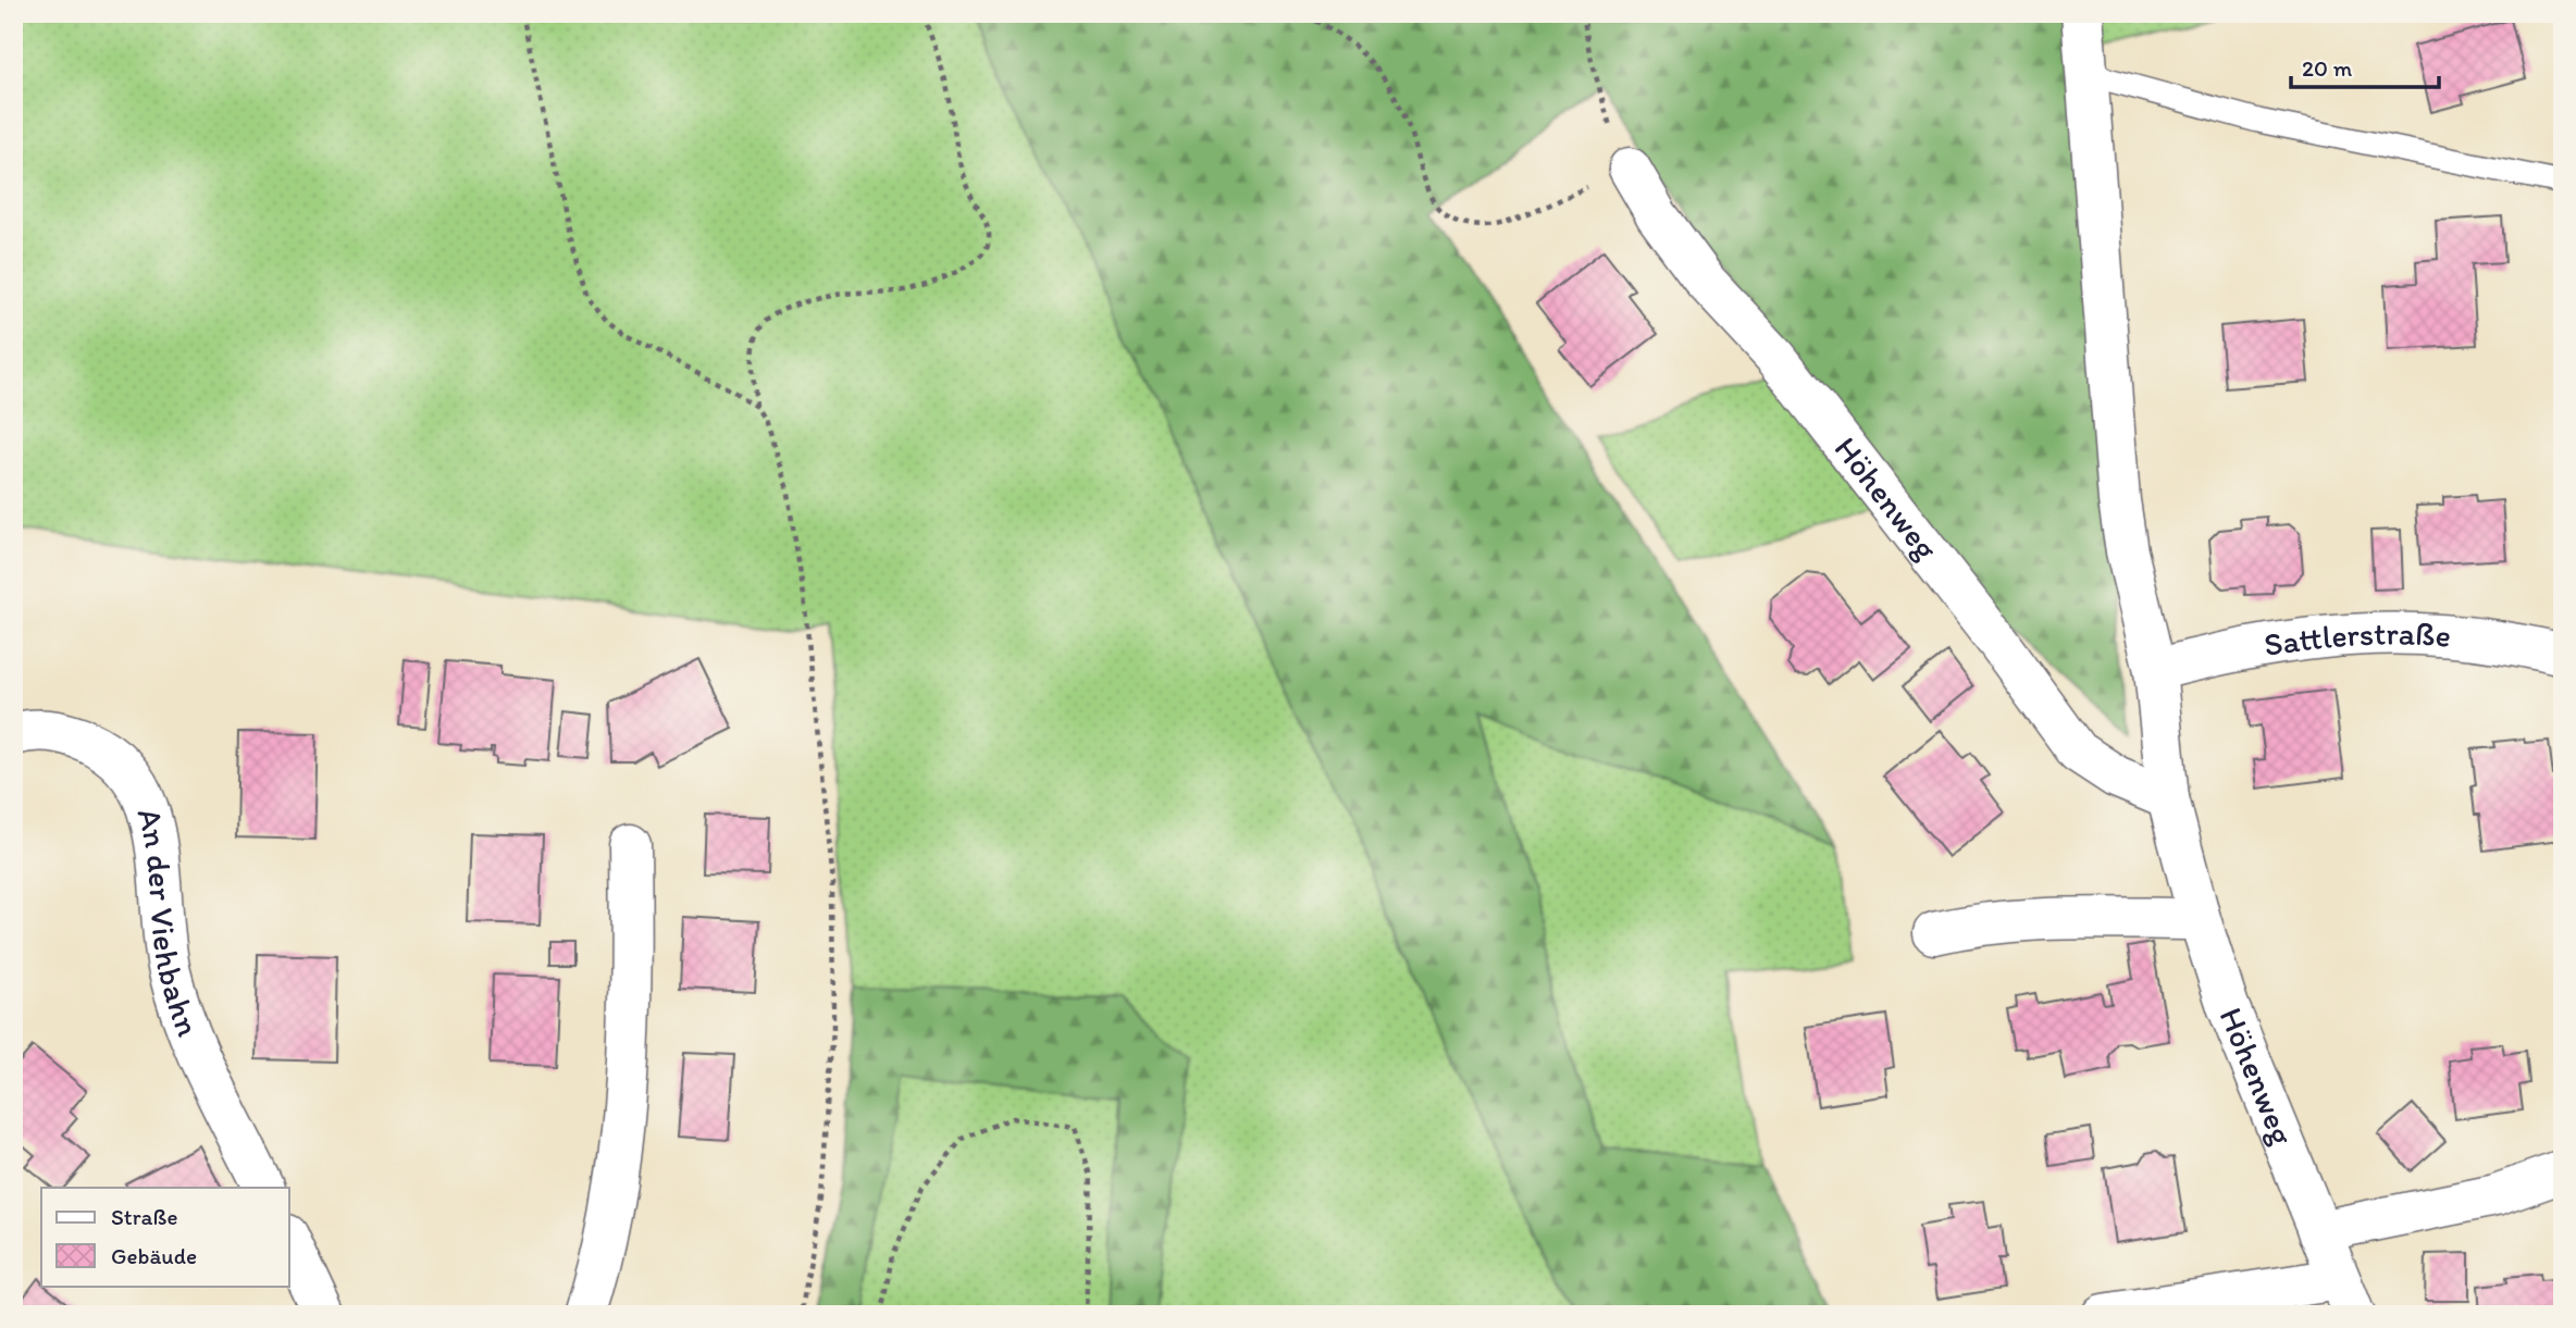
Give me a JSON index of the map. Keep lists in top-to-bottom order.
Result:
{
  "streets": {
    "street": ["Höhenweg", "Sattlerstraße", "An der Viehbahn"]
  },
  "crossings": [
    ["Höhenweg", "Sattlerstraße"]
  ],
  "legend": ["Straße", "Gebäude"],
  "scale_bar": "20 m"
}
